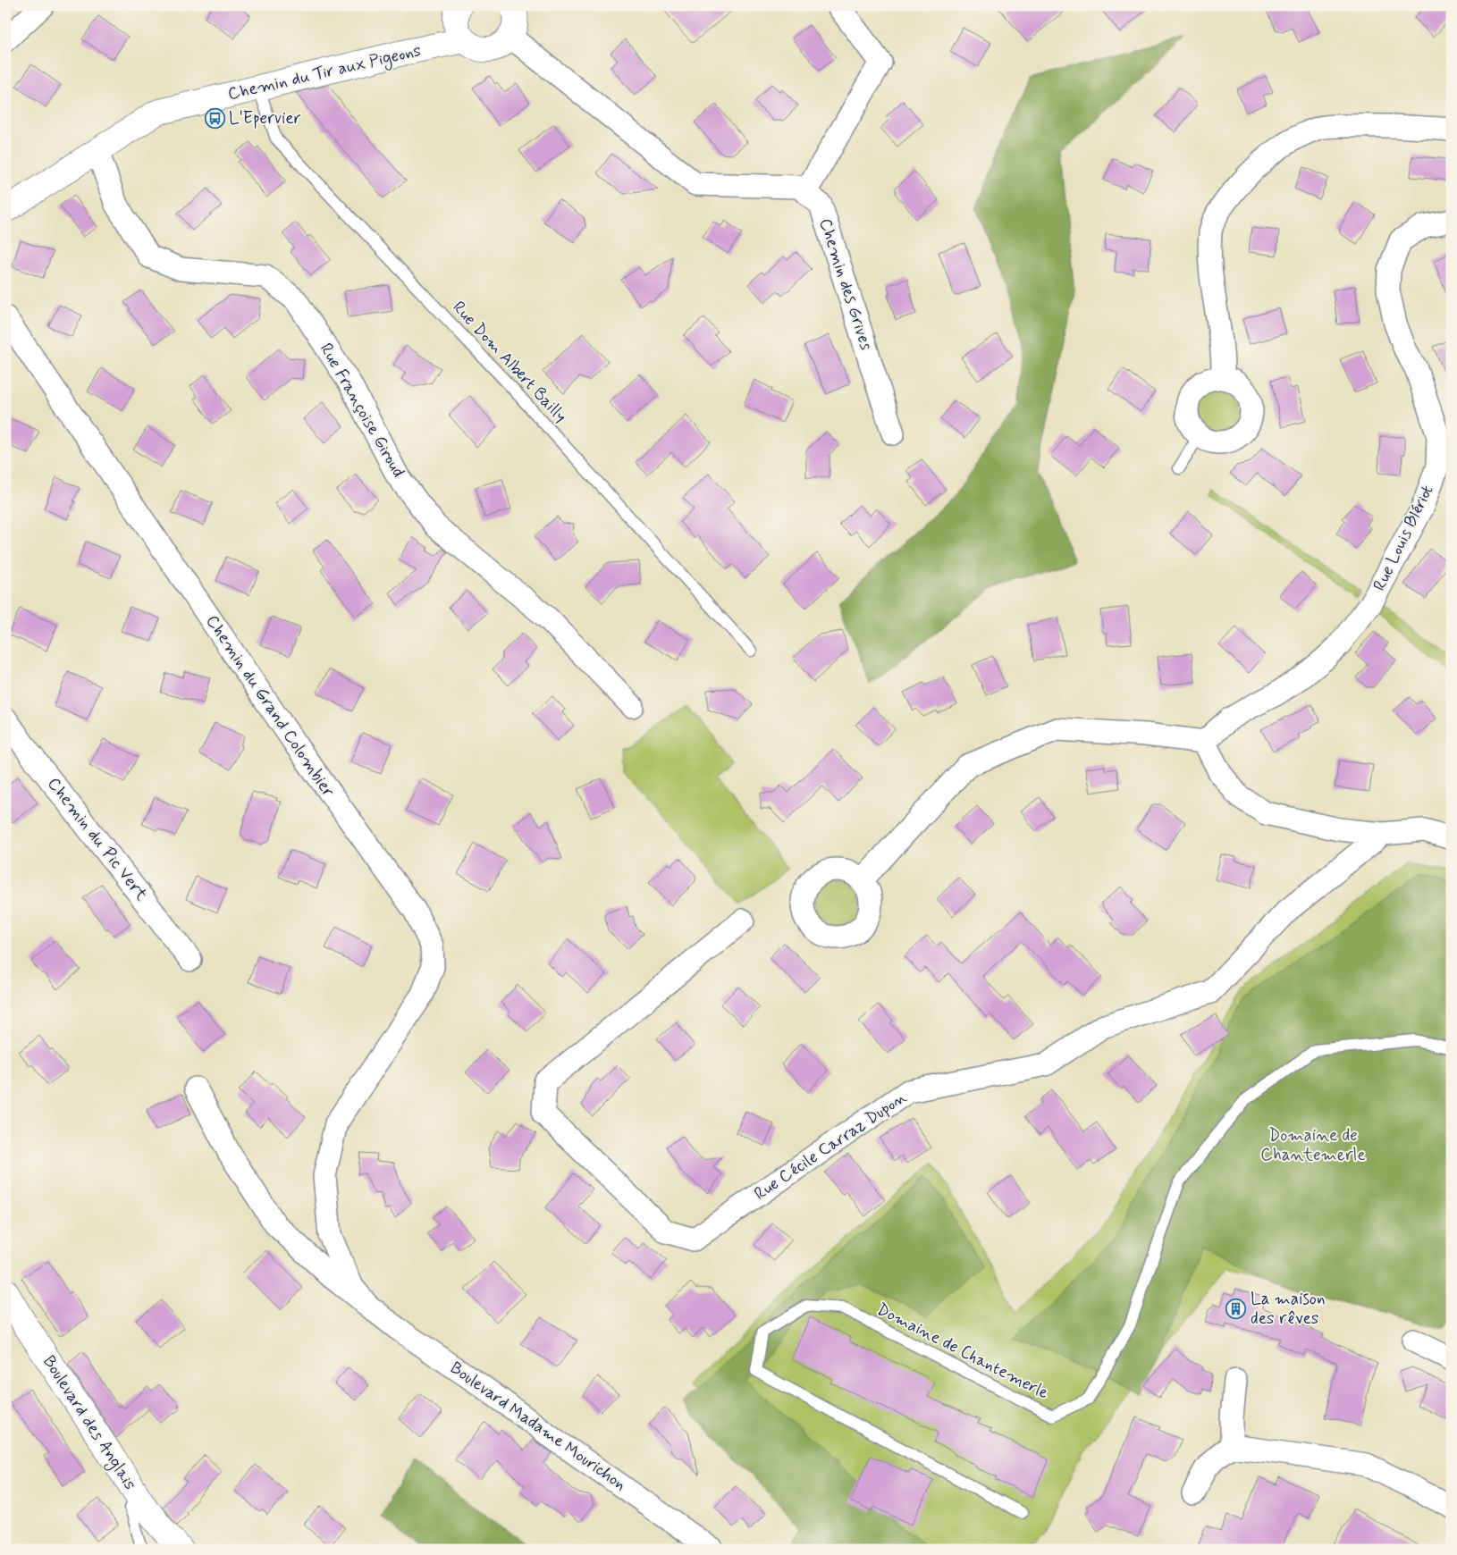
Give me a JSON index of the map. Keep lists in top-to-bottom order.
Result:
{
  "streets": {
    "street": [
      "Chemin du Tir aux Pigeons",
      "Chemin des Grives",
      "Rue Françoise Giroud",
      "Rue Louis Blériot",
      "Chemin du Grand Colombier",
      "Chemin du Pic Vert",
      "Rue Cécile Carraz Dupon",
      "Boulevard des Anglais",
      "Boulevard Madame Mourichon"
    ],
    "lane": ["Rue Dom Albert Bailly", "Domaine de Chantemerle"]
  },
  "crossings": [
    ["Chemin du Tir aux Pigeons", "Rue Dom Albert Bailly"],
    ["Chemin du Tir aux Pigeons", "Rue Françoise Giroud"],
    ["Chemin du Grand Colombier", "Boulevard Madame Mourichon"]
  ],
  "parks": ["Domaine de Chantemerle"],
  "places": {
    "bus stop": ["L'Epervier"],
    "building": ["La maison des rêves"]
  }
}
